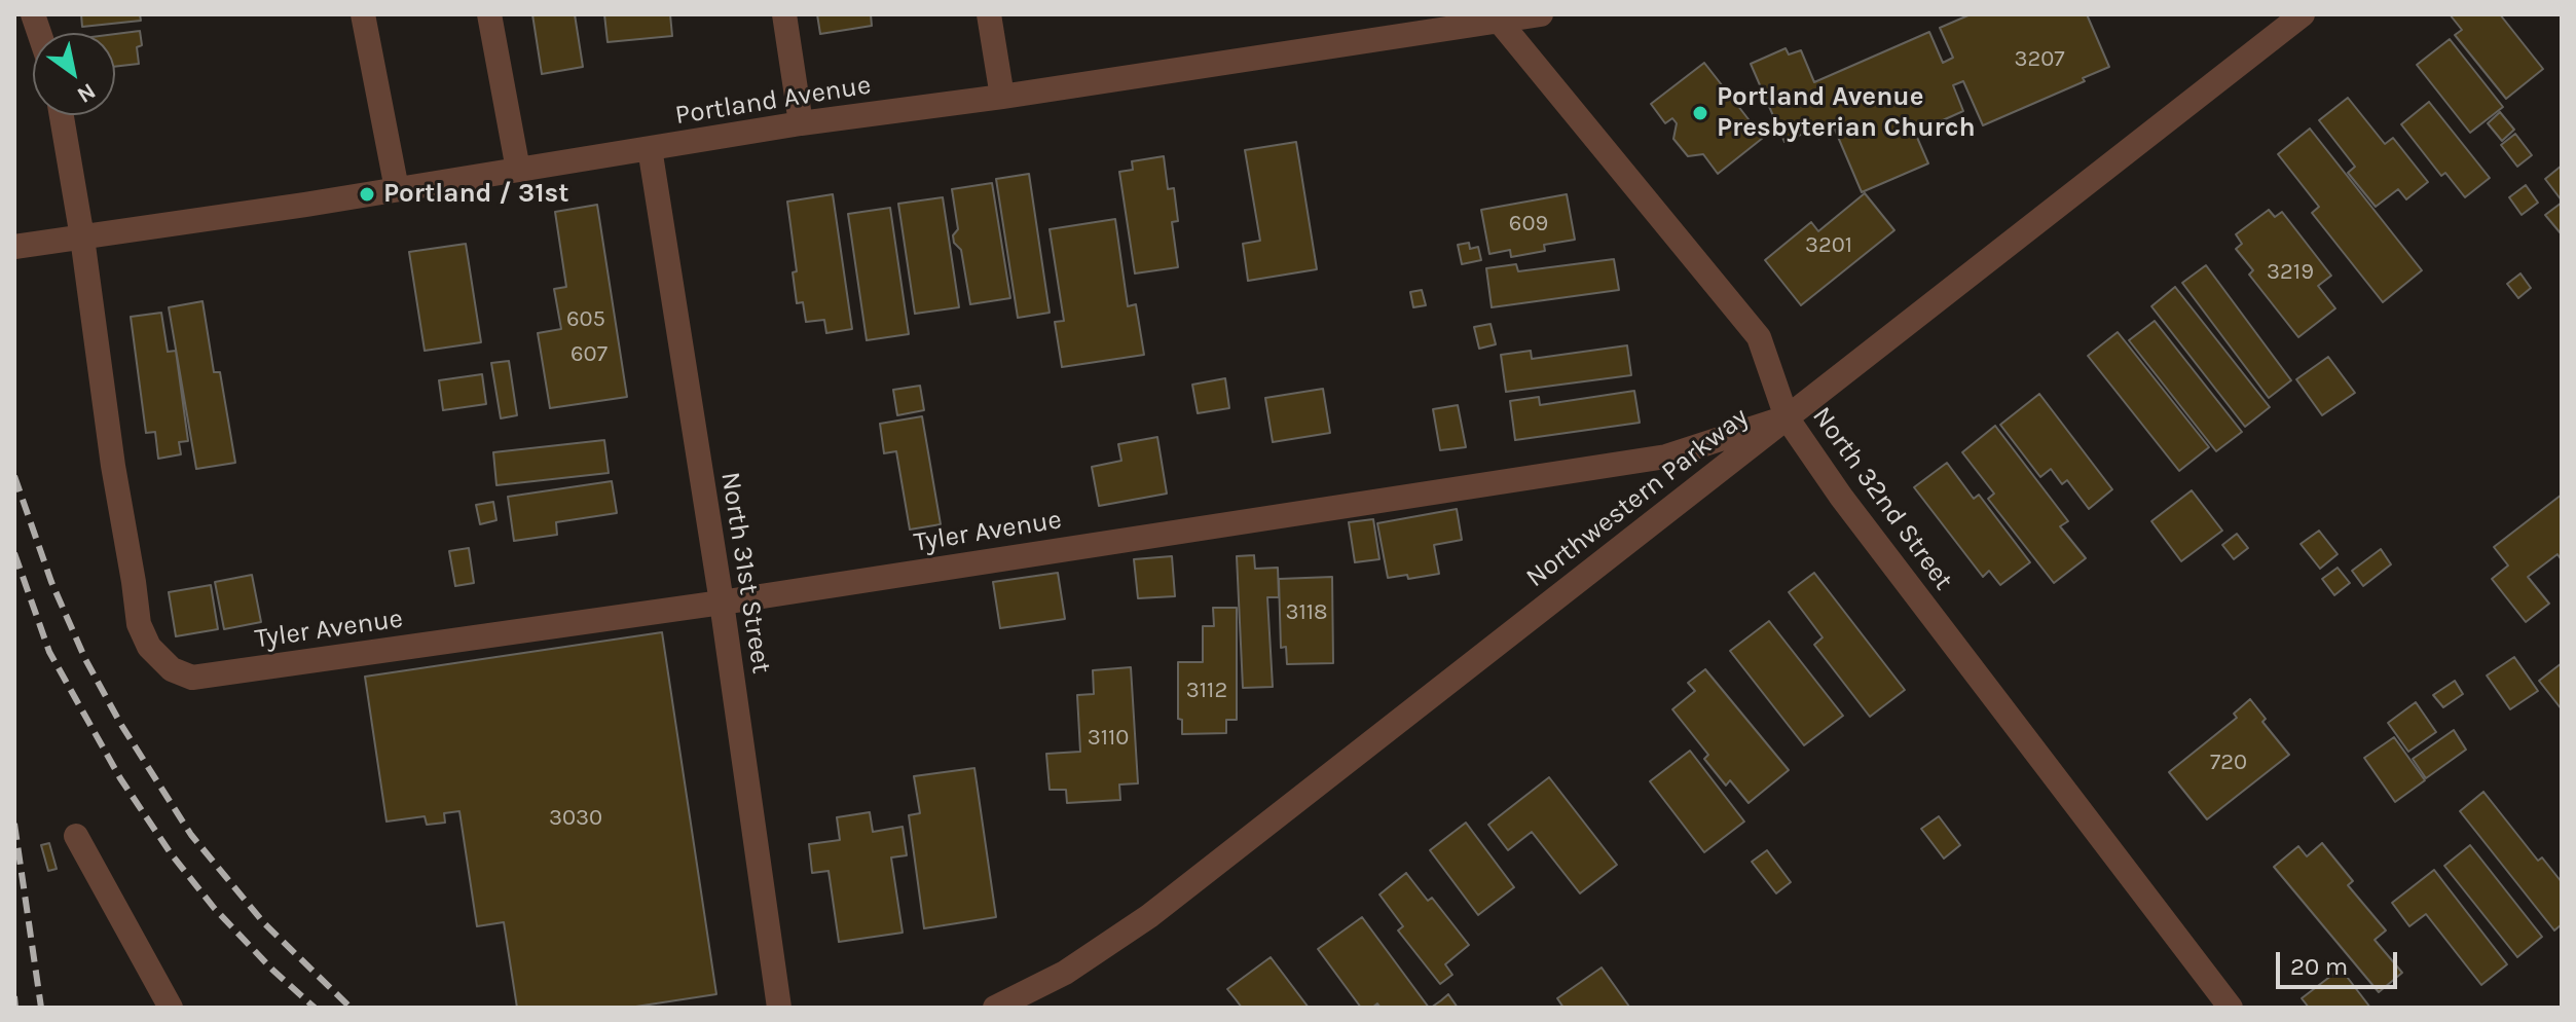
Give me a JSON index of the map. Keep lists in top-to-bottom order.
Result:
{
  "streets": {
    "street": [
      "Portland Avenue",
      "Northwestern Parkway",
      "North 32nd Street",
      "Tyler Avenue",
      "North 31st Street"
    ]
  },
  "crossings": [
    ["Portland Avenue", "North 32nd Street"],
    ["Portland Avenue", "Tyler Avenue"],
    ["Portland Avenue", "North 31st Street"],
    ["Northwestern Parkway", "North 32nd Street"],
    ["Northwestern Parkway", "Tyler Avenue"],
    ["North 32nd Street", "Tyler Avenue"],
    ["Tyler Avenue", "North 31st Street"]
  ],
  "places": ["Portland Avenue Presbyterian Church", "Portland / 31st"],
  "house_numbers": [
    "3207",
    "609",
    "3201",
    "3219",
    "605",
    "607",
    "3118",
    "3112",
    "3110",
    "720",
    "3030"
  ],
  "scale_bar": "20 m",
  "north": "bottom right"
}
